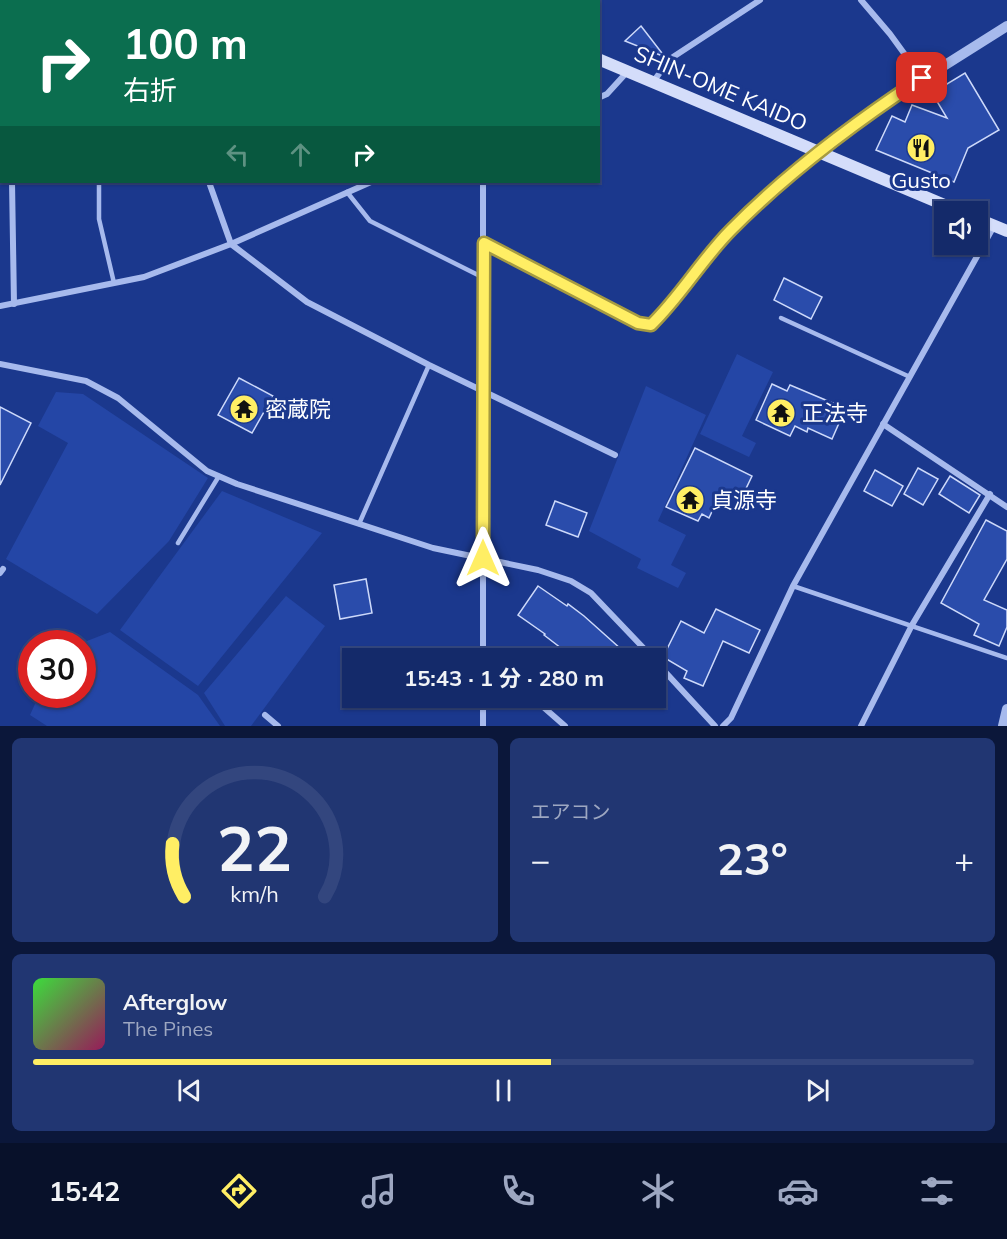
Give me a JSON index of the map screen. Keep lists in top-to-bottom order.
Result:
{
  "streets": {
    "main road": ["SHIN-OME KAIDO"]
  },
  "places": {
    "restaurant": ["Gusto"],
    "temple": ["密蔵院", "正法寺", "貞源寺"]
  },
  "page": {
    "turn": ["100 m", "右折"],
    "limit": "30",
    "trip": "15:43 · 1 分 · 280 m",
    "tile": "エアコン",
    "heat": ["−", "23°", "+"],
    "song": ["Afterglow", "The Pines"],
    "tabs": "15:42",
    "gauge": ["22", "km/h"]
  }
}
